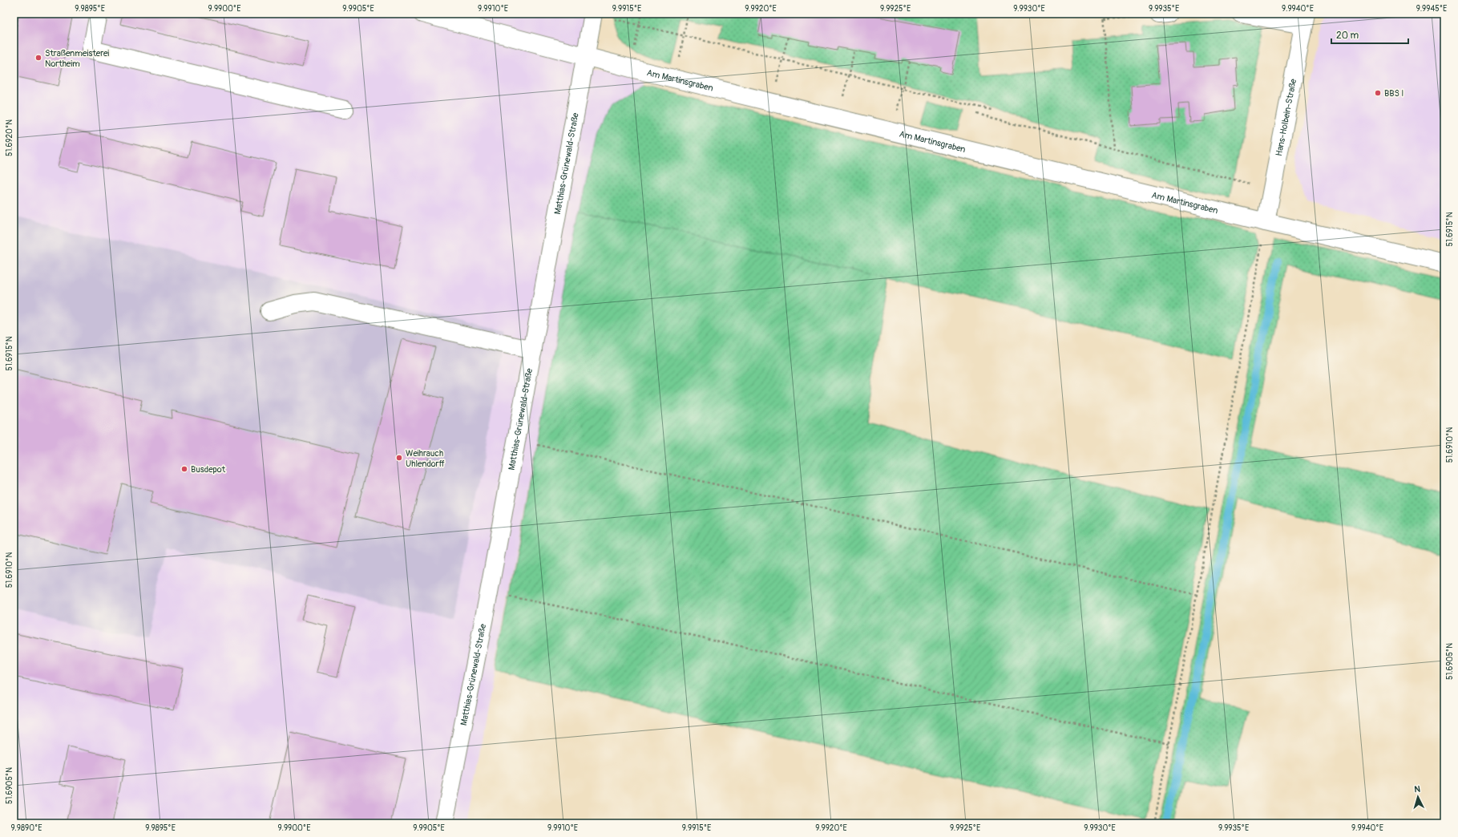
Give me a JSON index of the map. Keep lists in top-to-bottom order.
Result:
{
  "streets": {
    "street": ["Am Martinsgraben", "Hans-Holbein-Straße", "Matthias-Grünewald-Straße"]
  },
  "crossings": [
    ["Am Martinsgraben", "Hans-Holbein-Straße"],
    ["Am Martinsgraben", "Matthias-Grünewald-Straße"]
  ],
  "places": [
    "Straßenmeisterei Northeim",
    "BBS I",
    "Weihrauch Uhlendorff",
    "Busdepot"
  ],
  "scale_bar": "20 m",
  "north": "top",
  "coordinates": [
    "9.9895°E",
    "9.9900°E",
    "9.9905°E",
    "9.9910°E",
    "9.9915°E",
    "9.9920°E",
    "9.9925°E",
    "9.9930°E",
    "9.9935°E",
    "9.9940°E",
    "9.9945°E",
    "51.6920°N",
    "51.6915°N",
    "51.6910°N",
    "51.6905°N",
    "9.9890°E"
  ]
}
